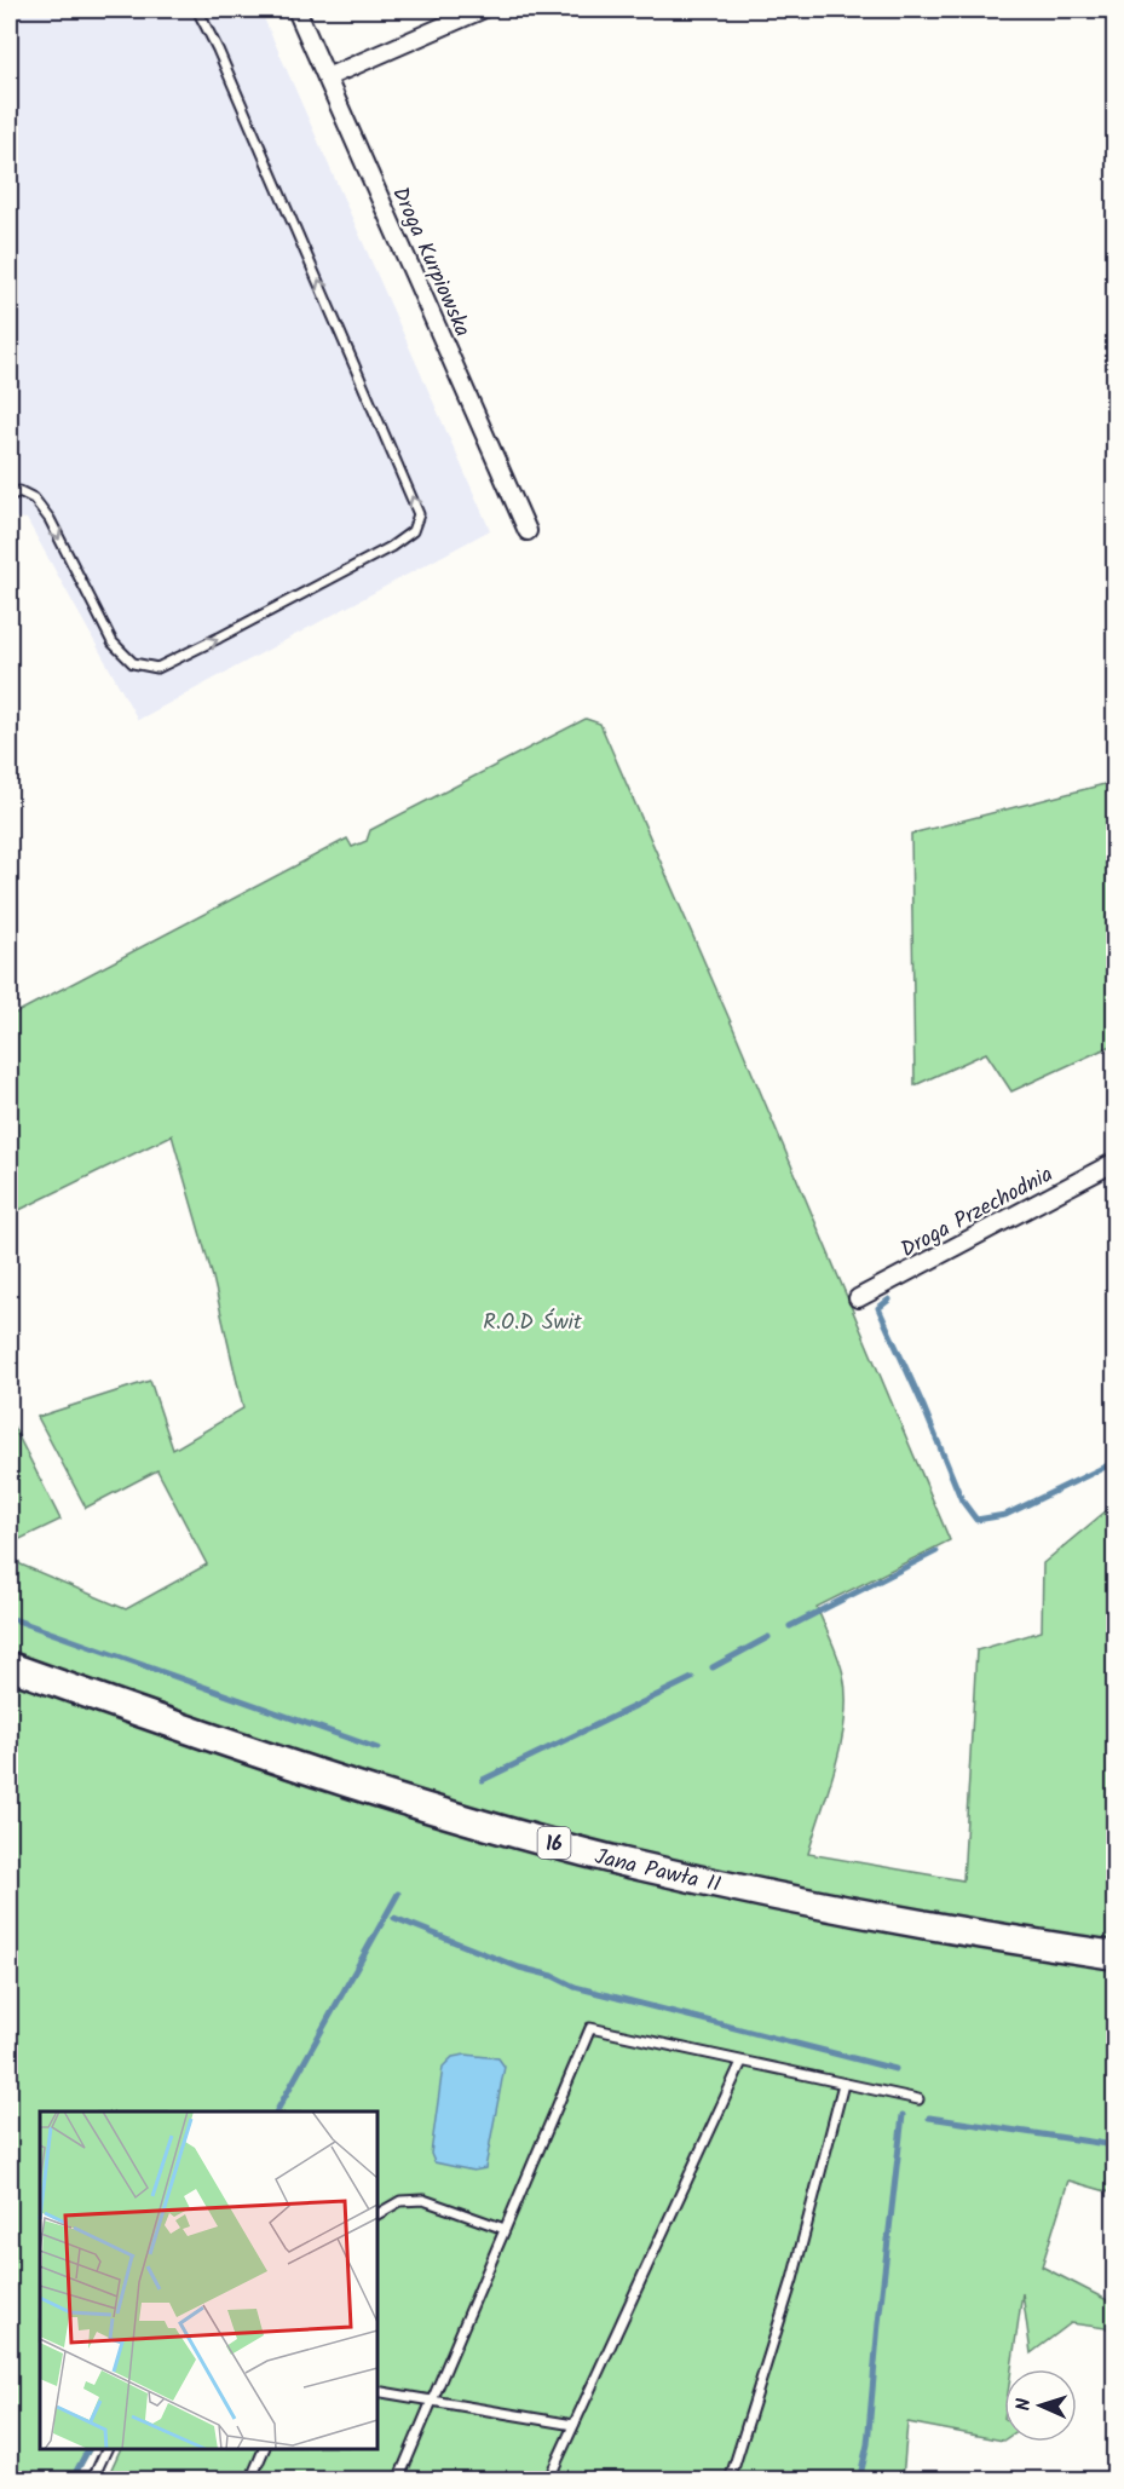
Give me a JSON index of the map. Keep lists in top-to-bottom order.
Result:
{
  "streets": {
    "main road": ["16", "Jana Pawła II"],
    "street": ["Droga Kurpiowska", "Droga Przechodnia"]
  },
  "parks": ["R.O.D Świt"],
  "north": "left"
}
